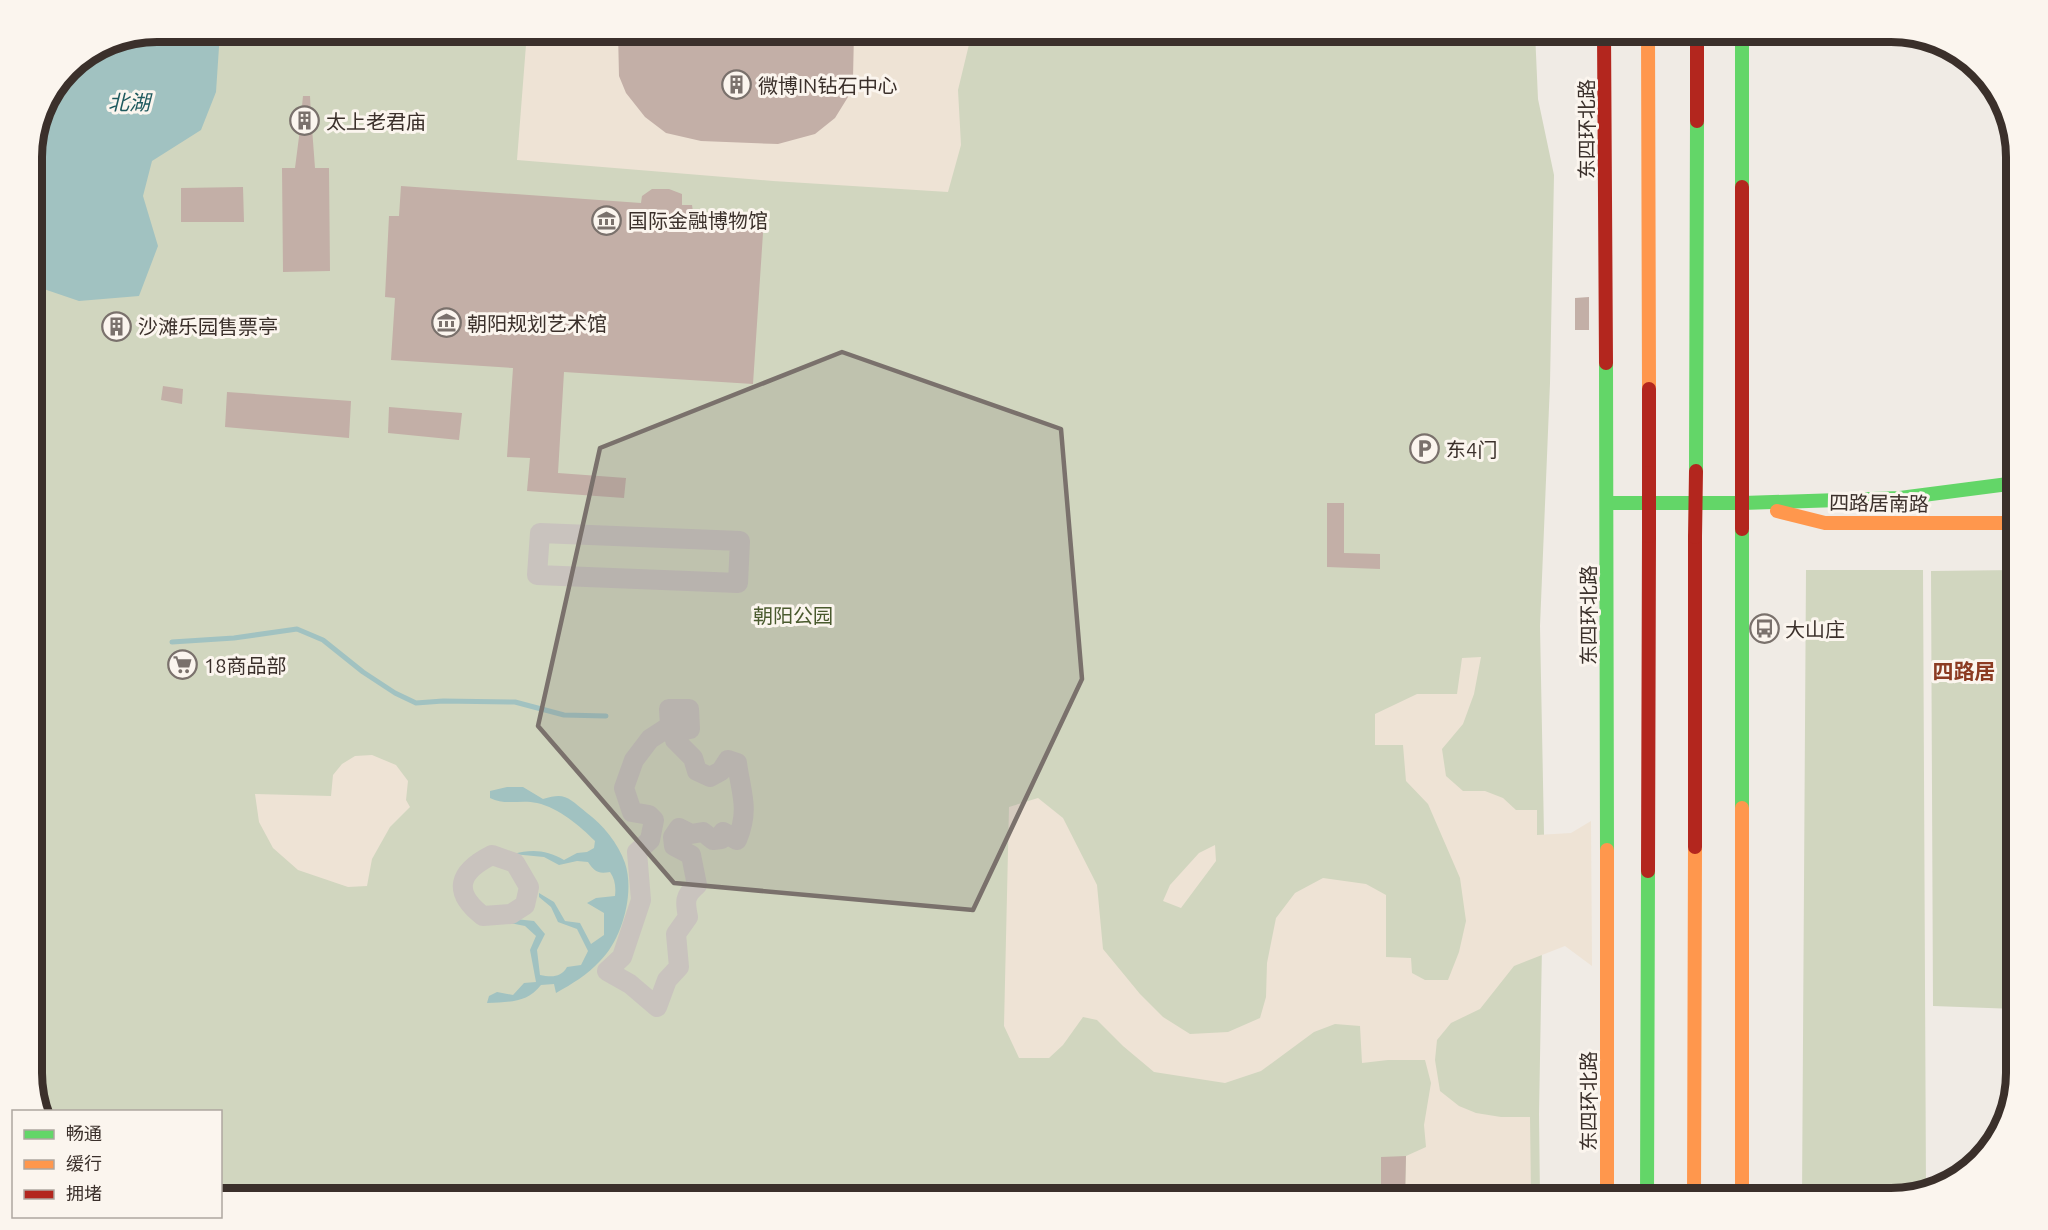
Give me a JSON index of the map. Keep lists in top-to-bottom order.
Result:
{
  "streets": {
    "main road": ["东四环北路", "四路居南路"]
  },
  "districts": ["四路居"],
  "water": ["北湖"],
  "parks": ["朝阳公园"],
  "places": {
    "building": ["微博IN钻石中心", "太上老君庙", "沙滩乐园售票亭"],
    "museum": ["国际金融博物馆", "朝阳规划艺术馆"],
    "parking": ["东4门"],
    "bus stop": ["大山庄"],
    "supermarket": ["18商品部"]
  },
  "legend": ["畅通", "缓行", "拥堵"]
}
